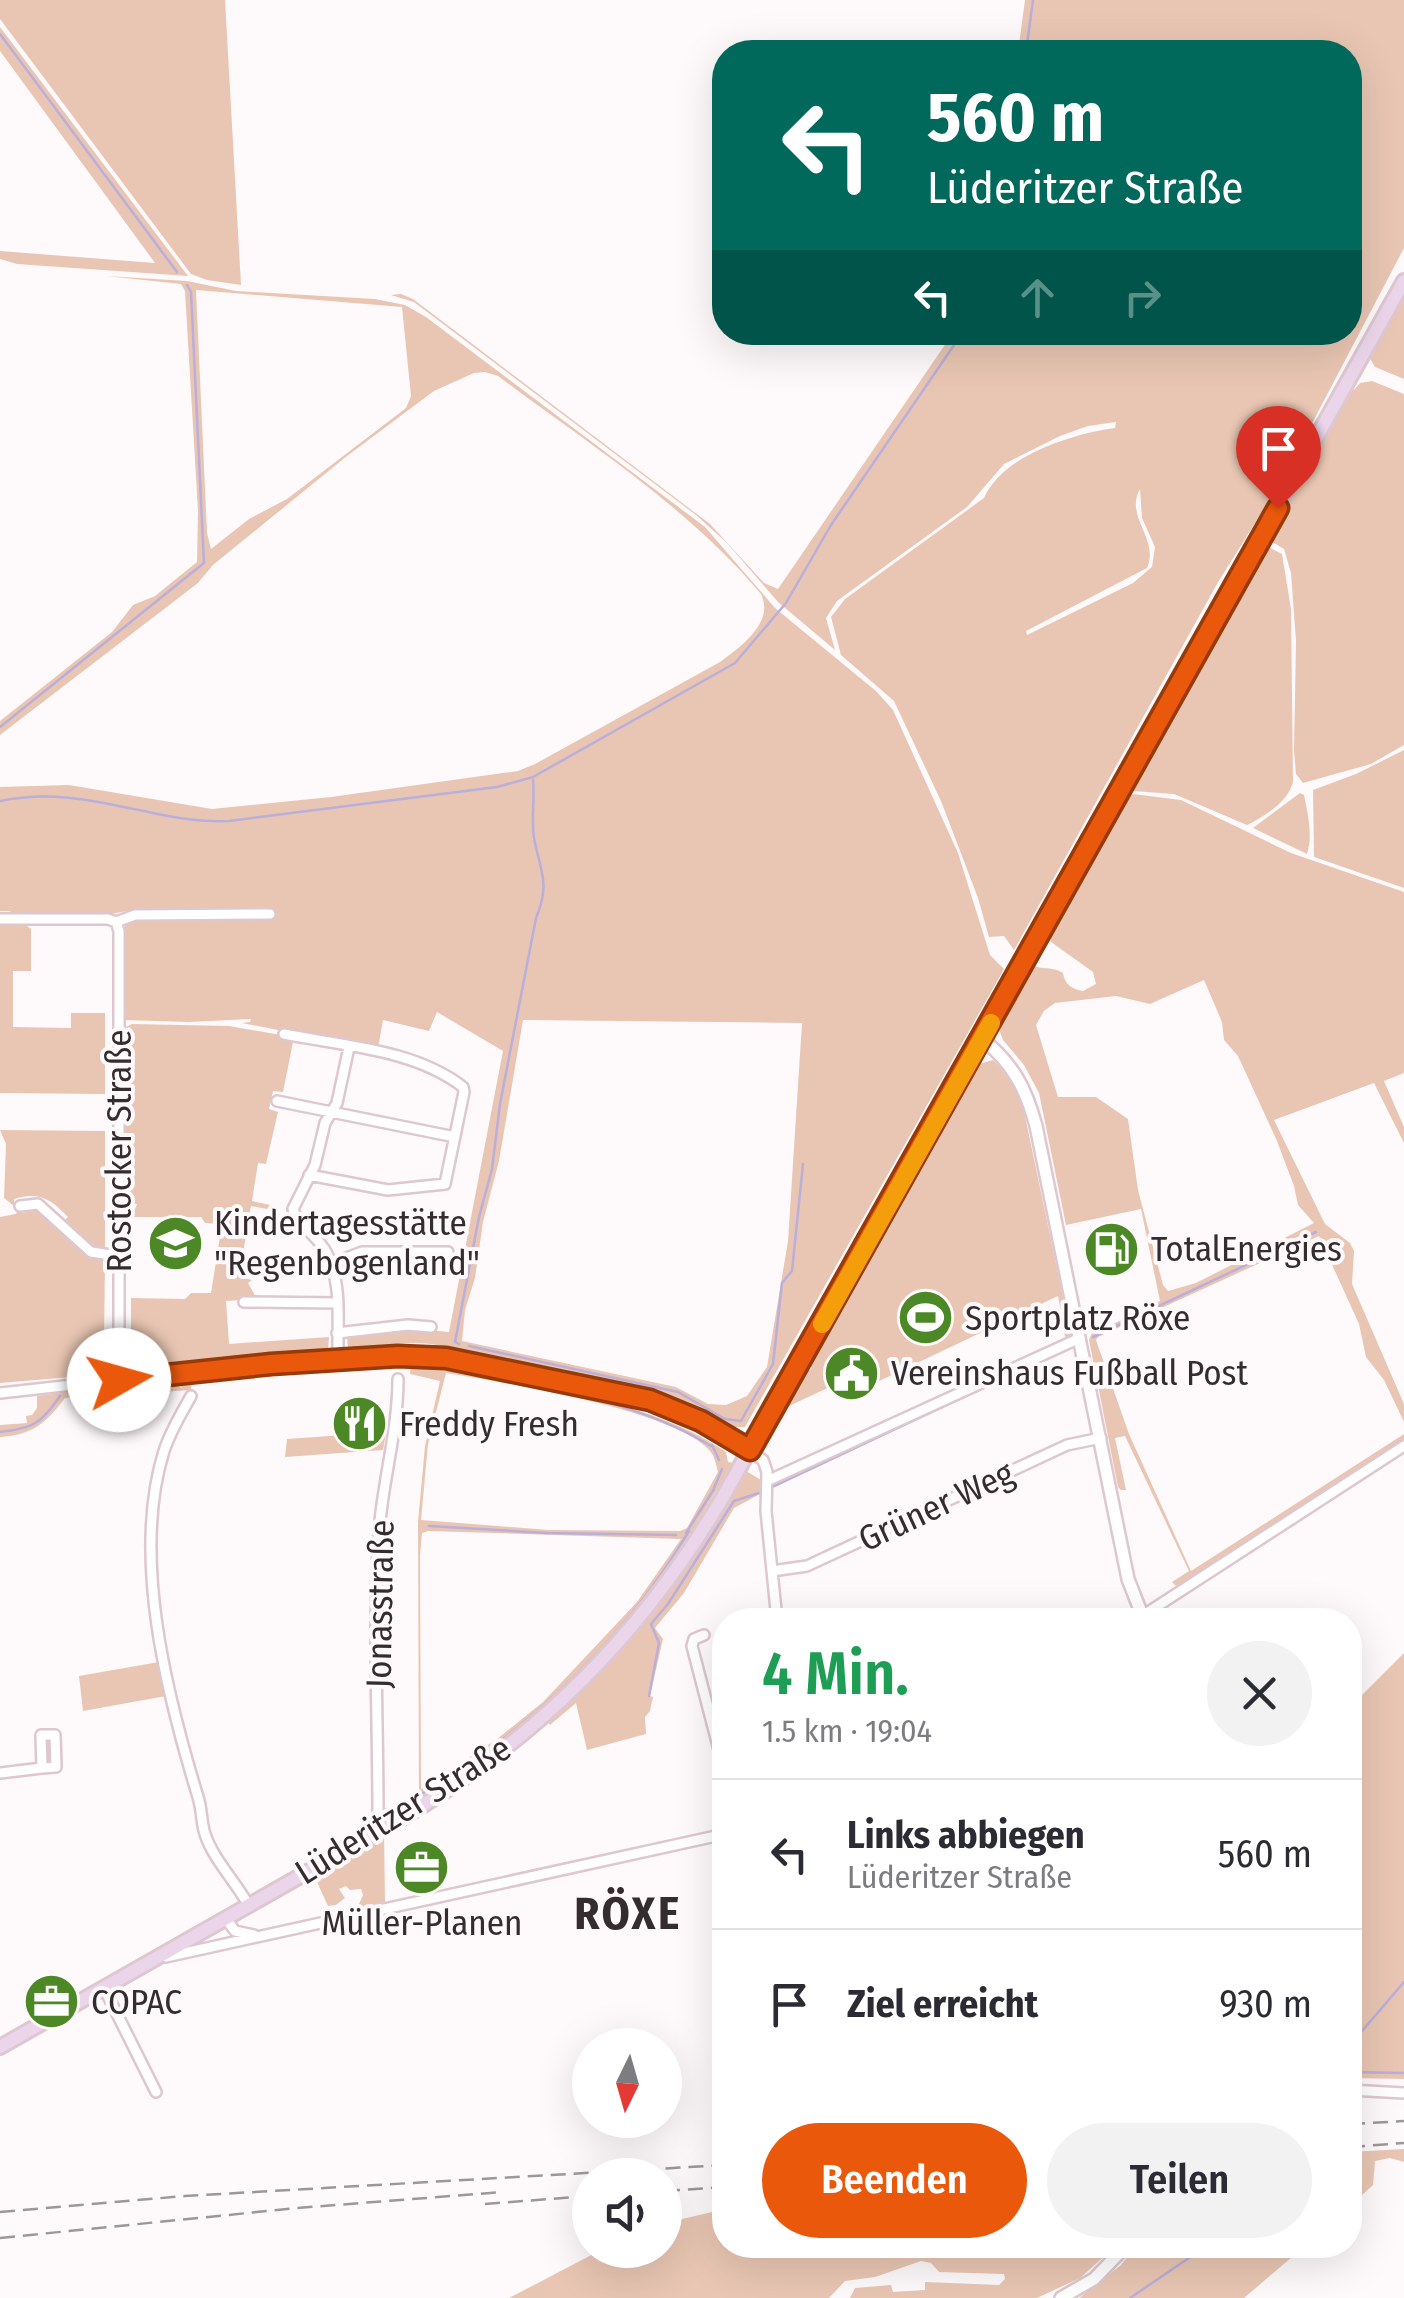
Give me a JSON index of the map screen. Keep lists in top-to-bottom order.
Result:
{
  "streets": {
    "main road": ["Lüderitzer Straße"],
    "street": ["Rostocker Straße", "Grüner Weg", "Jonasstraße"]
  },
  "crossings": [
    ["Jonasstraße", "Lüderitzer Straße"]
  ],
  "districts": ["RÖXE"],
  "places": {
    "school or university": ["Kindertagesstätte \"Regenbogenland\""],
    "fuel station": ["TotalEnergies"],
    "sports": ["Sportplatz Röxe"],
    "public building": ["Vereinshaus Fußball Post"],
    "restaurant": ["Freddy Fresh"],
    "office": ["Müller-Planen", "COPAC"]
  },
  "north": "bottom",
  "page": {
    "turn": ["560 m", "Lüderitzer Straße"],
    "heading": ["4 Min.", "1.5 km · 19:04"],
    "list": [
      {
        "name": "Links abbiegen",
        "note": "Lüderitzer Straße",
        "value": "560 m"
      },
      {
        "name": "Ziel erreicht",
        "value": "930 m"
      }
    ],
    "buttons": ["Beenden", "Teilen"]
  }
}
